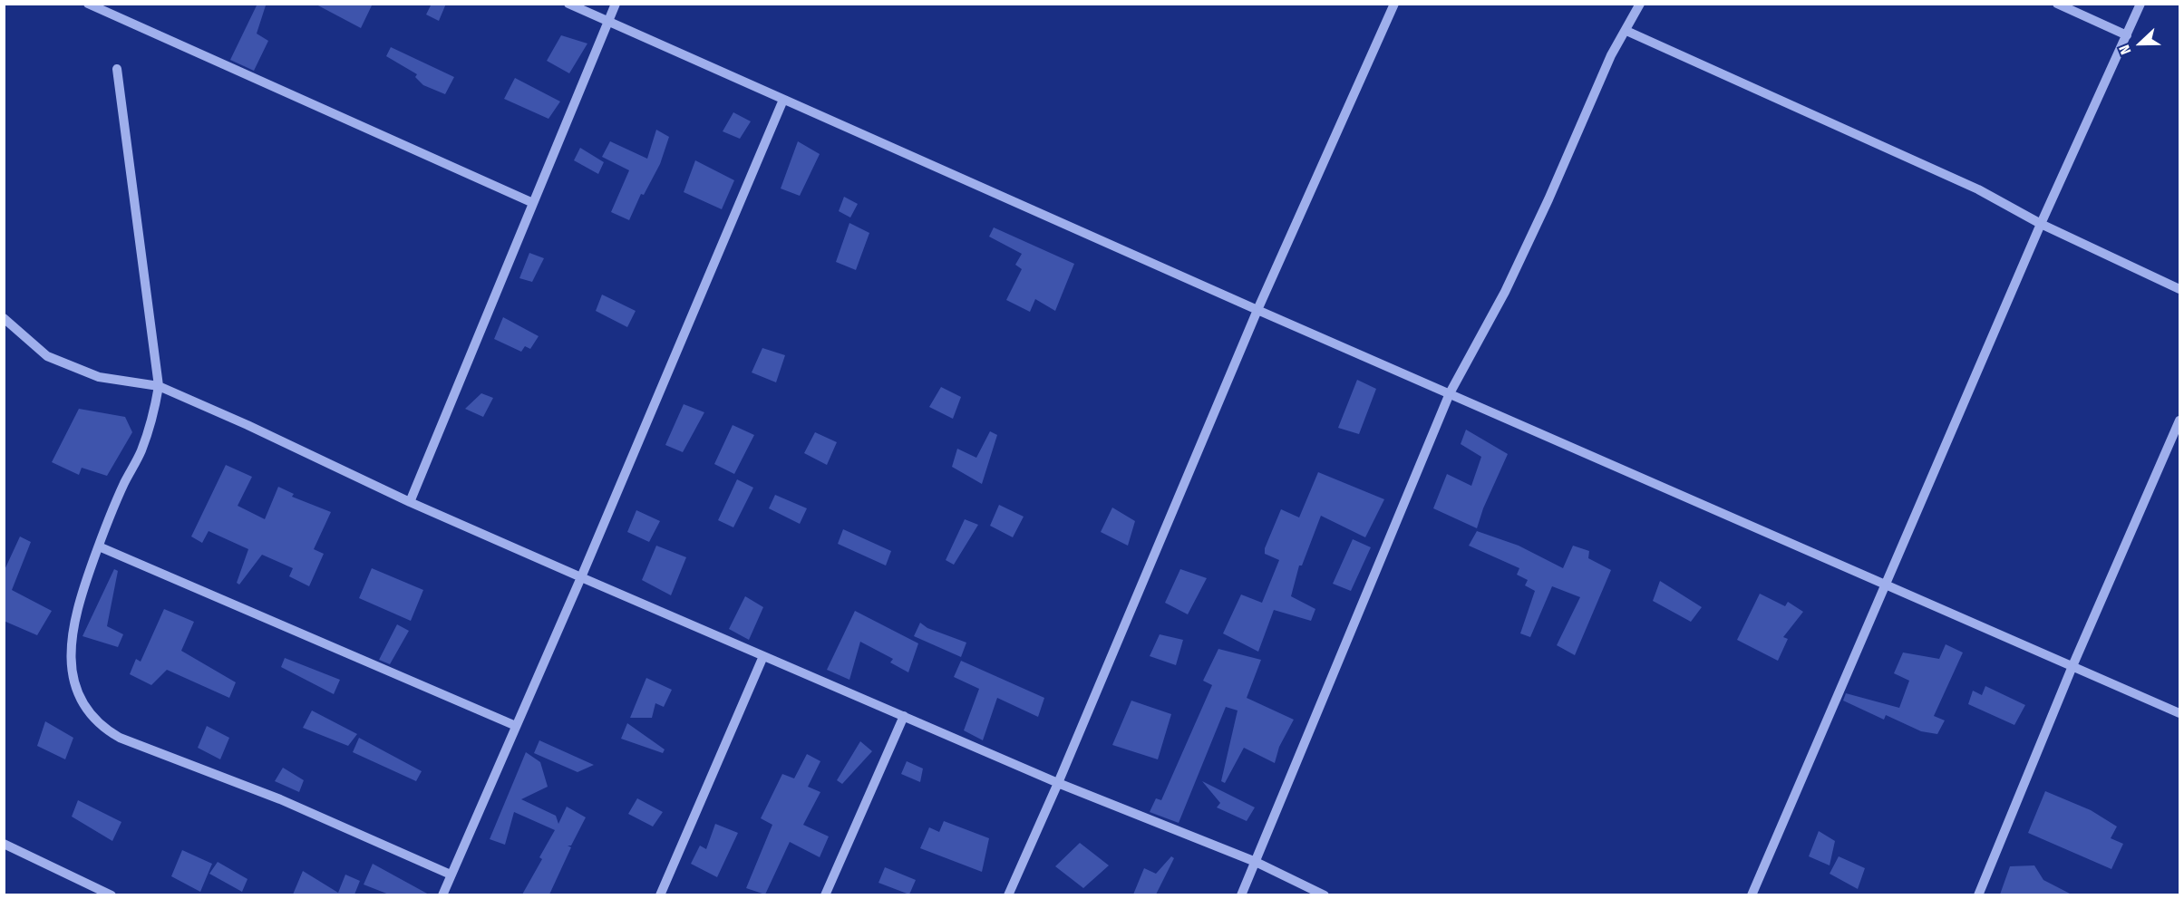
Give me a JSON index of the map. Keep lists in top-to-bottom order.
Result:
{
  "north": "left"
}
